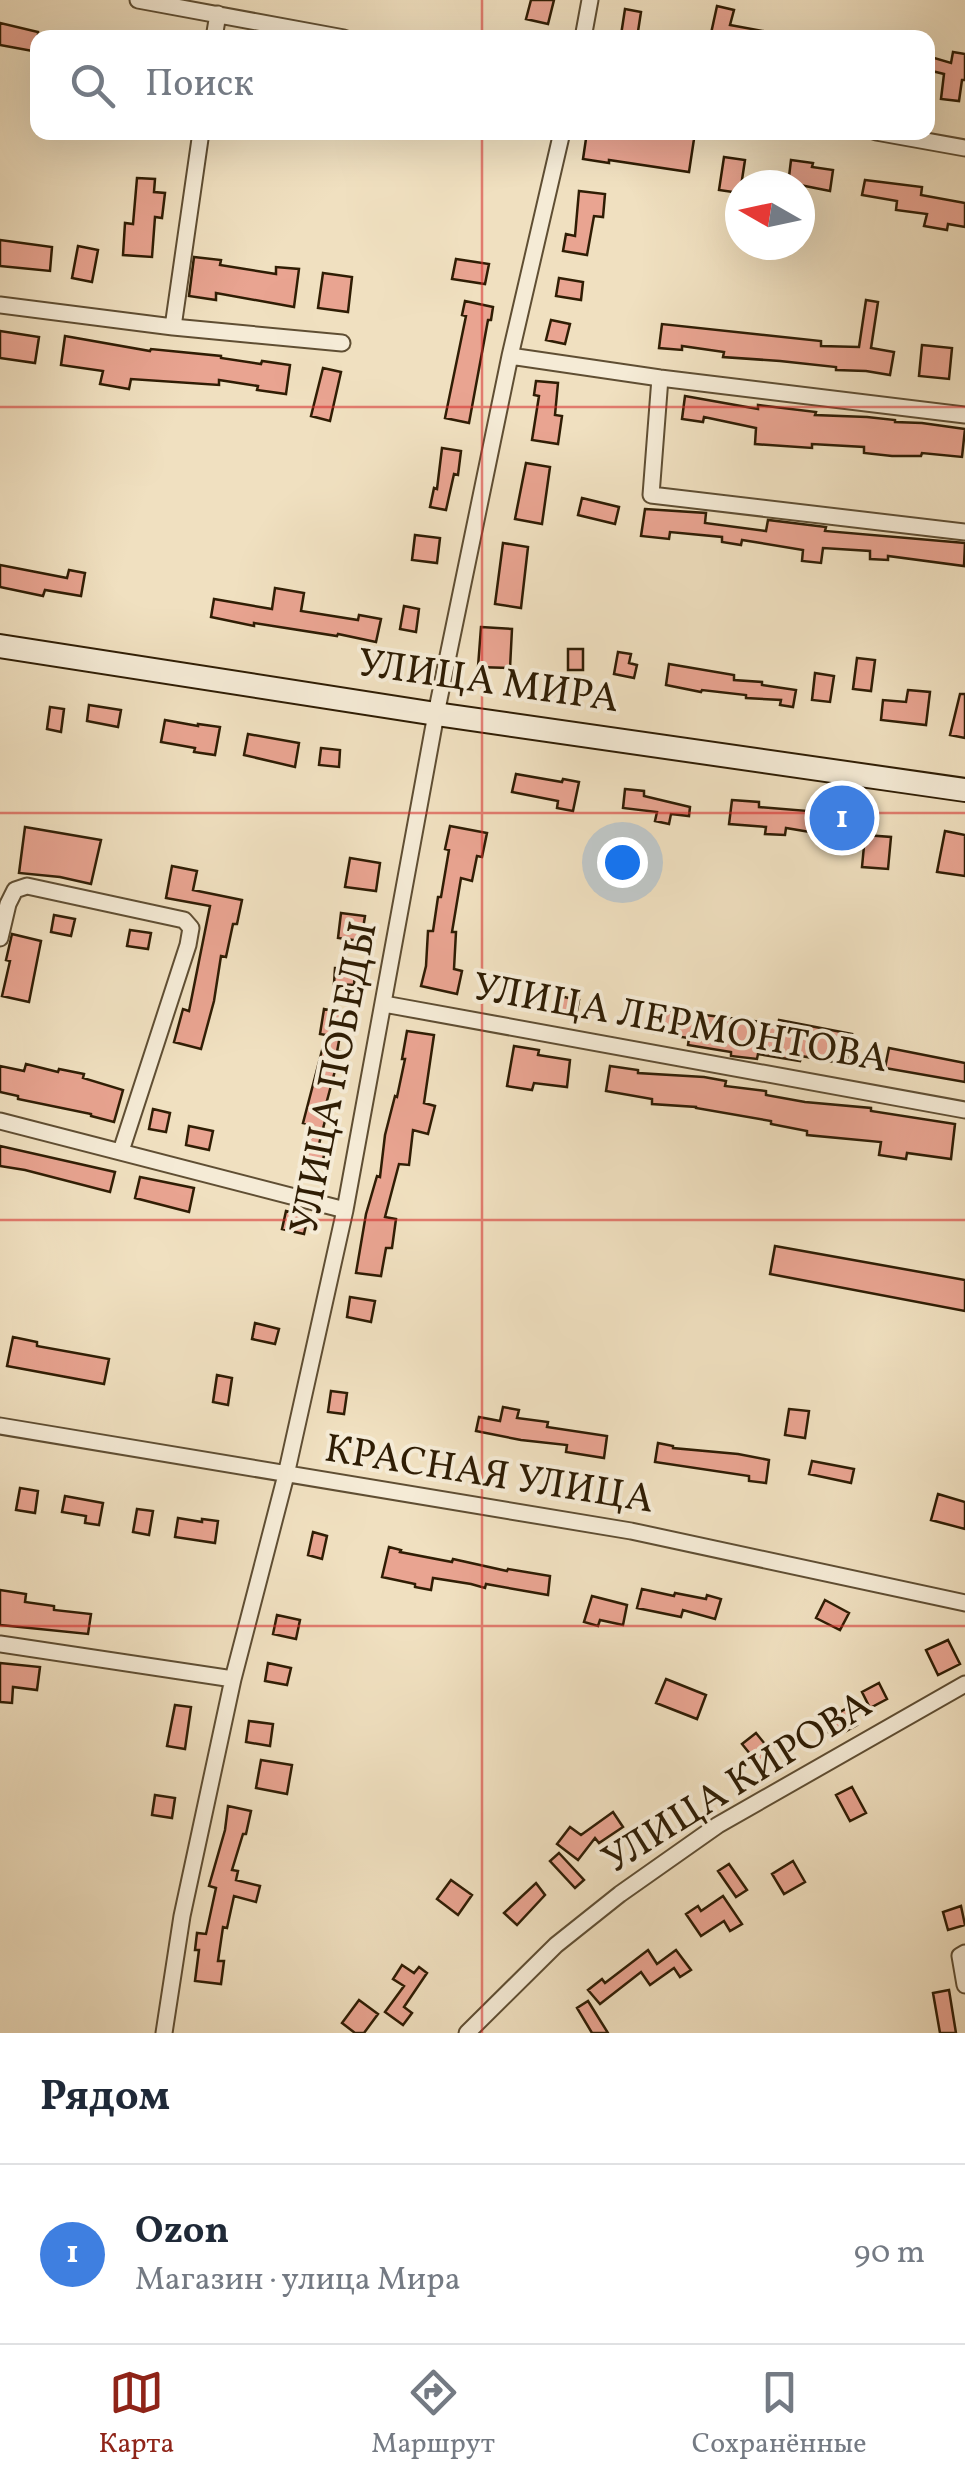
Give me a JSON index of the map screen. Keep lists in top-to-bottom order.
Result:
{
  "streets": {
    "main road": ["УЛИЦА МИРА"],
    "street": [
      "УЛИЦА ЛЕРМОНТОВА",
      "УЛИЦА ПОБЕДЫ",
      "КРАСНАЯ УЛИЦА",
      "УЛИЦА КИРОВА"
    ]
  },
  "crossings": [
    ["УЛИЦА МИРА", "УЛИЦА ПОБЕДЫ"],
    ["УЛИЦА ЛЕРМОНТОВА", "УЛИЦА ПОБЕДЫ"],
    ["УЛИЦА ПОБЕДЫ", "КРАСНАЯ УЛИЦА"]
  ],
  "north": "left",
  "page": {
    "search": "Поиск",
    "pins": "1",
    "heading": "Рядом",
    "list": [
      {
        "mark": "1",
        "name": "Ozon",
        "note": "Магазин · улица Мира",
        "value": "90 m"
      }
    ],
    "nav": ["Карта", "Маршрут", "Сохранённые"]
  }
}
